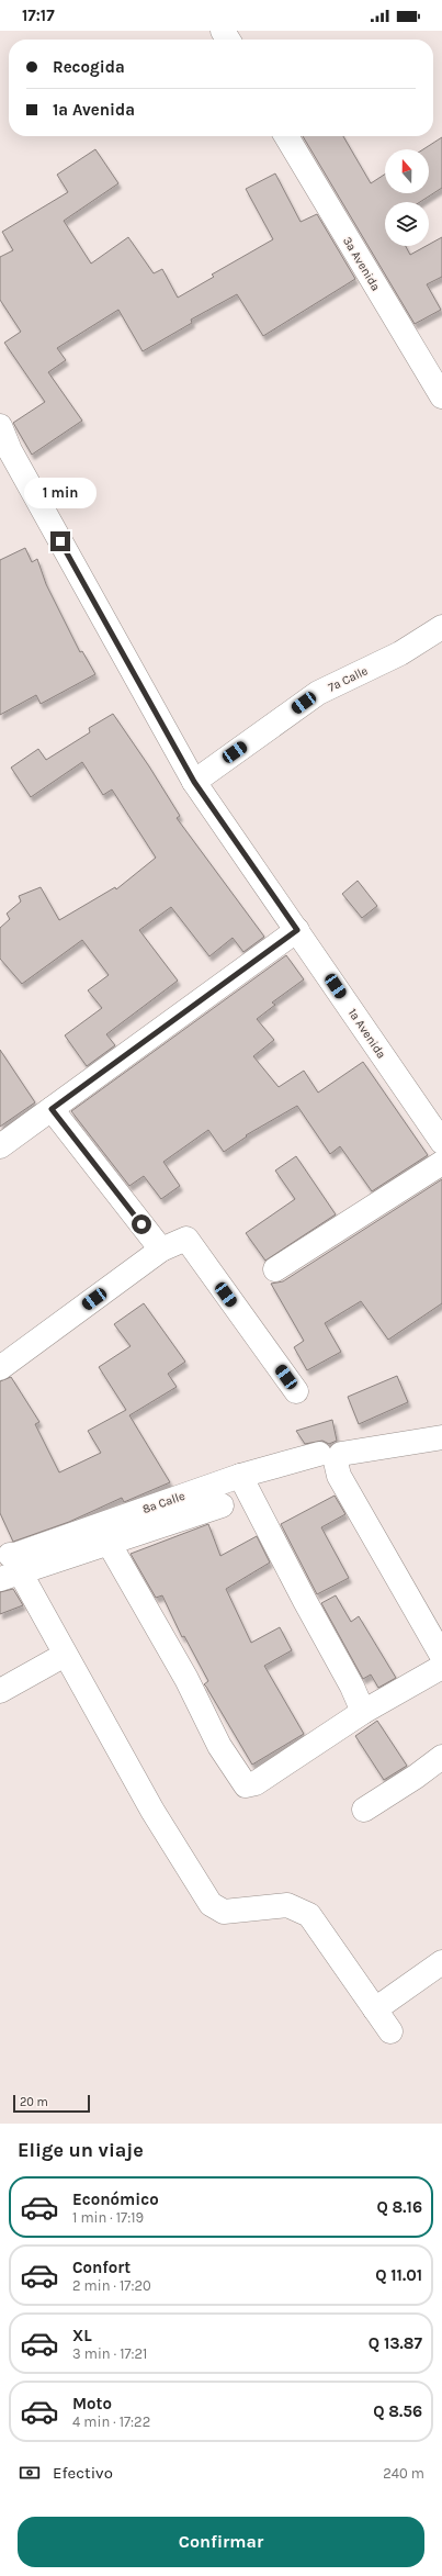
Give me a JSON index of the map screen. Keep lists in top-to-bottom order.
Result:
{
  "streets": {
    "street": [
      "3a Avenida",
      "7a Calle",
      "1a Avenida",
      "8a Calle"
    ]
  },
  "crossings": [
    ["7a Calle", "1a Avenida"]
  ],
  "scale_bar": "20 m",
  "north": "top",
  "page": {
    "status": "17:17",
    "banner": ["Recogida", "1a Avenida"],
    "bubble": "1 min",
    "scale": "20 m",
    "heading": "Elige un viaje",
    "list": [
      {
        "name": "Económico",
        "note": "1 min · 17:19",
        "value": "Q 8.16"
      },
      {
        "name": "Confort",
        "note": "2 min · 17:20",
        "value": "Q 11.01"
      },
      {
        "name": "XL",
        "note": "3 min · 17:21",
        "value": "Q 13.87"
      },
      {
        "name": "Moto",
        "note": "4 min · 17:22",
        "value": "Q 8.56"
      }
    ],
    "pay": ["Efectivo", "240 m"],
    "buttons": "Confirmar"
  }
}
